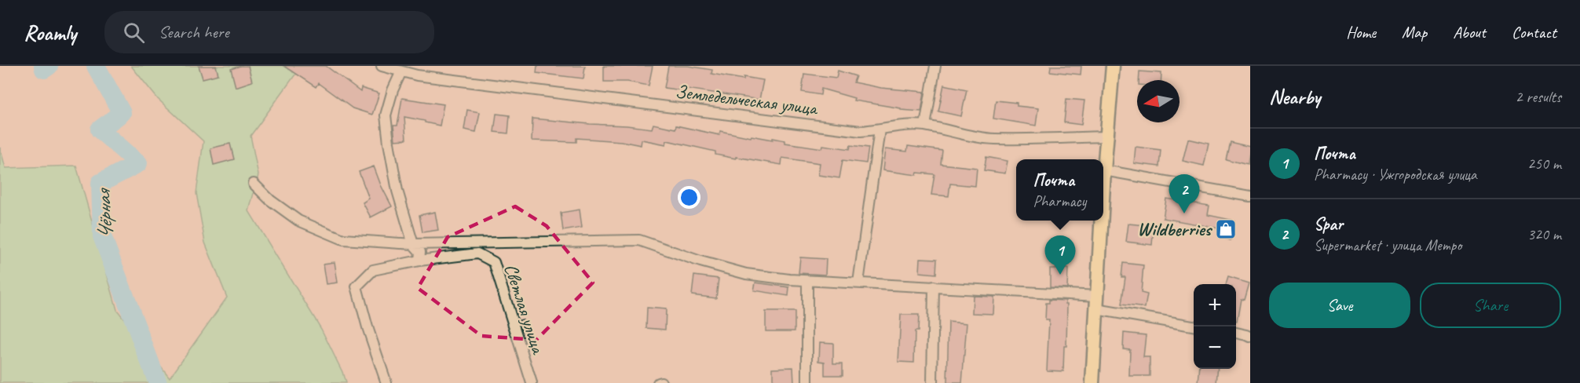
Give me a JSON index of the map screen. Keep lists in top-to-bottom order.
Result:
{
  "streets": {
    "street": ["Земледельческая улица", "Светлая улица"]
  },
  "water": ["Чёрная"],
  "places": {
    "shop": ["Wildberries"]
  },
  "north": "left",
  "page": {
    "header": "Roamly",
    "search": "Search here",
    "nav": [
      "Home",
      "Map",
      "About",
      "Contact"
    ],
    "heading": ["Nearby", "2 results"],
    "list": [
      {
        "mark": "1",
        "name": "Почта",
        "note": "Pharmacy · Ужгородская улица",
        "value": "250 m"
      },
      {
        "mark": "2",
        "name": "Spar",
        "note": "Supermarket · улица Метро",
        "value": "320 m"
      }
    ],
    "popup": ["Почта", "Pharmacy"],
    "pins": ["2", "1"],
    "buttons": ["Save", "Share"],
    "map_buttons": ["+", "−"]
  }
}
